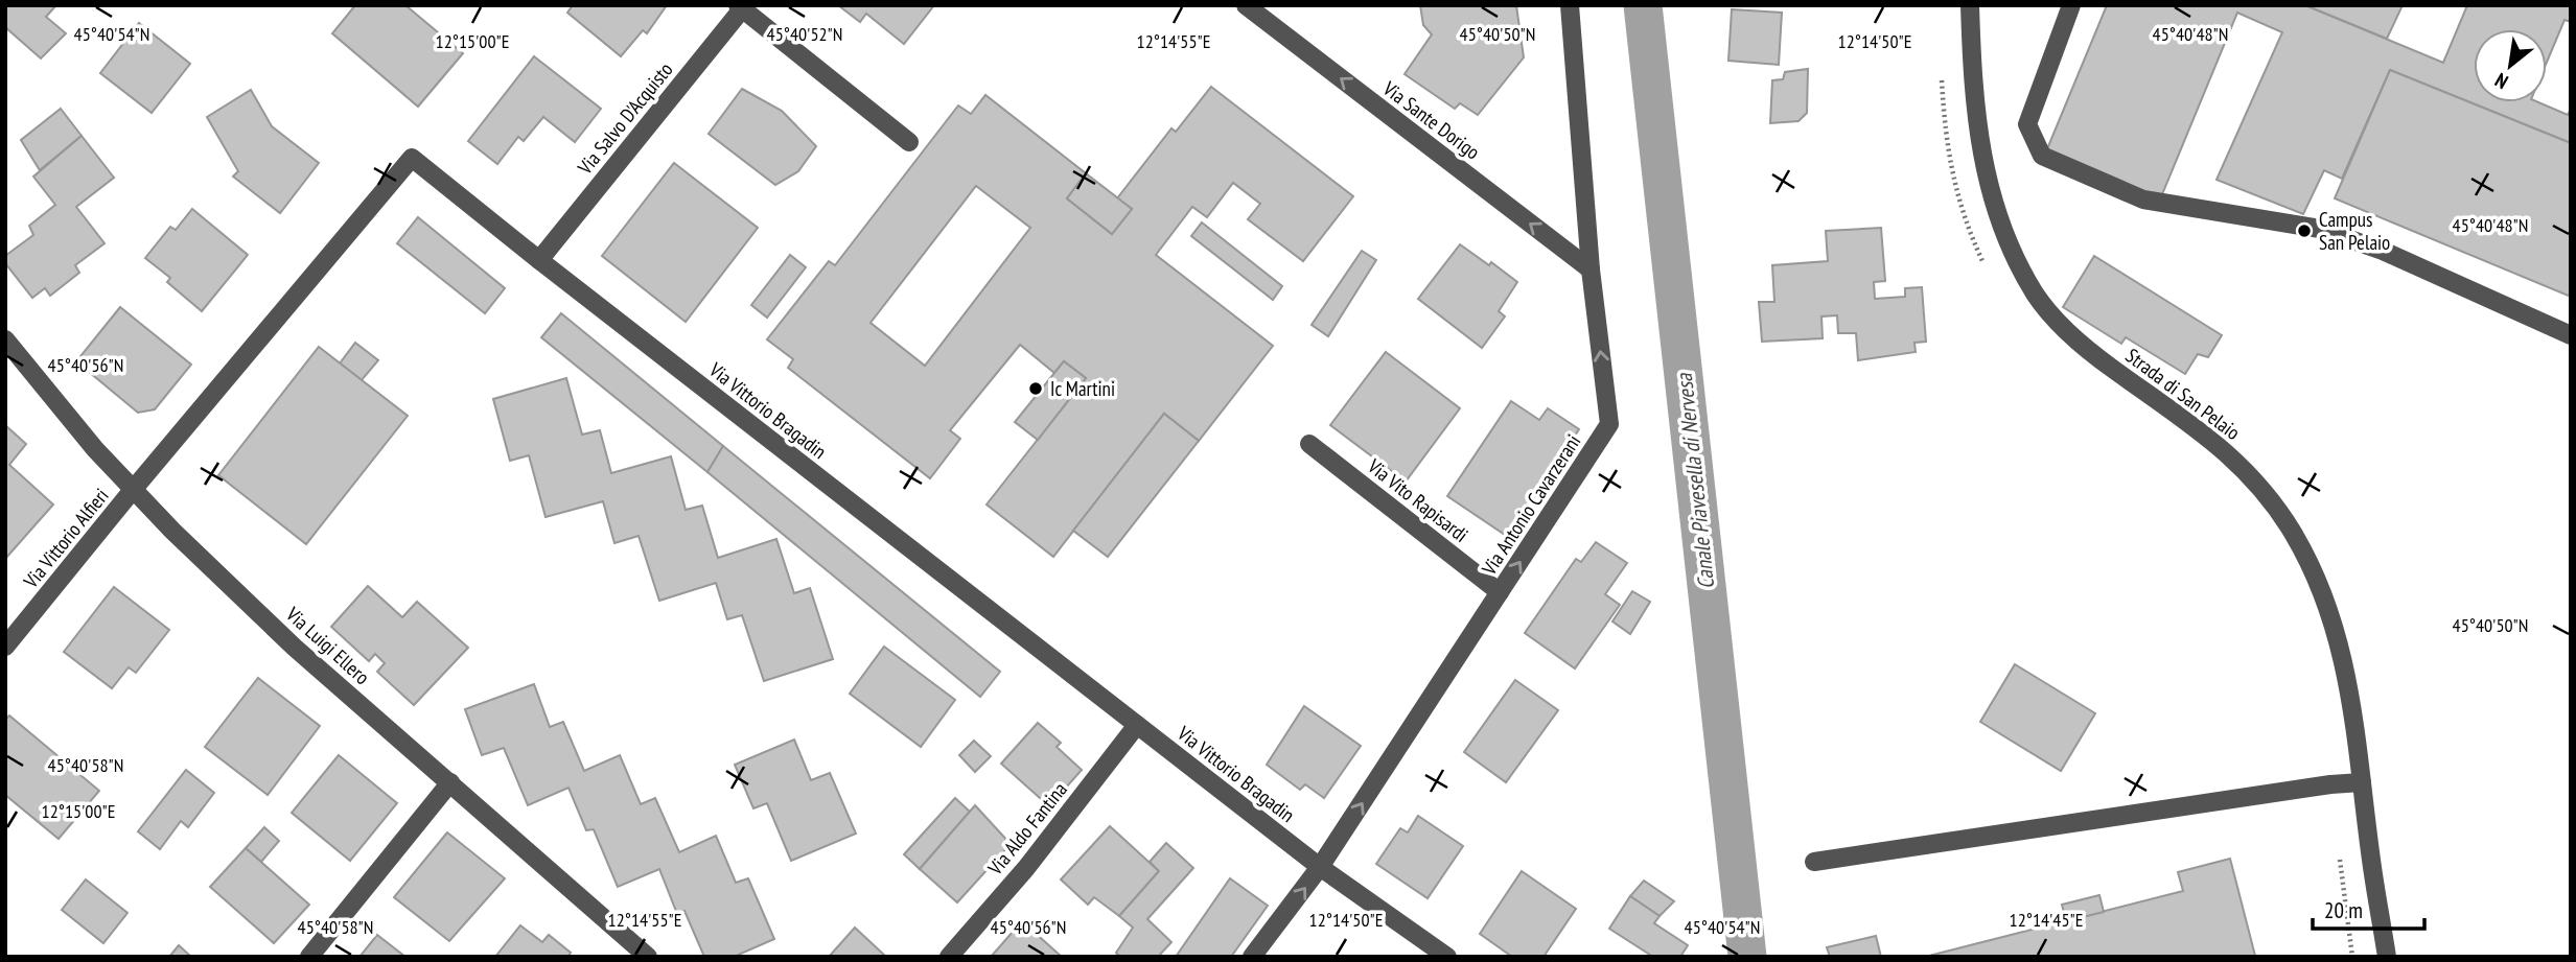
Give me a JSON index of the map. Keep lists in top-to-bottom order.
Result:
{
  "streets": {
    "street": [
      "Via Salvo D'Acquisto",
      "Via Sante Dorigo",
      "Strada di San Pelaio",
      "Via Vittorio Bragadin",
      "Via Vito Rapisardi",
      "Via Antonio Cavarzerani",
      "Via Vittorio Alfieri",
      "Via Luigi Ellero",
      "Via Aldo Fantina"
    ]
  },
  "crossings": [
    ["Via Salvo D'Acquisto", "Via Vittorio Bragadin"],
    ["Via Sante Dorigo", "Via Antonio Cavarzerani"],
    ["Via Vittorio Bragadin", "Via Antonio Cavarzerani"],
    ["Via Vittorio Bragadin", "Via Vittorio Alfieri"],
    ["Via Vittorio Bragadin", "Via Luigi Ellero"],
    ["Via Vittorio Bragadin", "Via Aldo Fantina"],
    ["Via Vito Rapisardi", "Via Antonio Cavarzerani"],
    ["Via Vittorio Alfieri", "Via Luigi Ellero"]
  ],
  "one_way": ["Via Sante Dorigo", "Via Antonio Cavarzerani"],
  "water": ["Canale Piavesella di Nervesa"],
  "places": ["Campus San Pelaio", "Ic Martini"],
  "scale_bar": "20 m",
  "north": "bottom left",
  "coordinates": [
    "45°40'54\"N",
    "45°40'52\"N",
    "45°40'50\"N",
    "45°40'48\"N",
    "12°15'00\"E",
    "12°14'55\"E",
    "12°14'50\"E",
    "45°40'56\"N",
    "45°40'58\"N",
    "12°14'45\"E"
  ]
}
